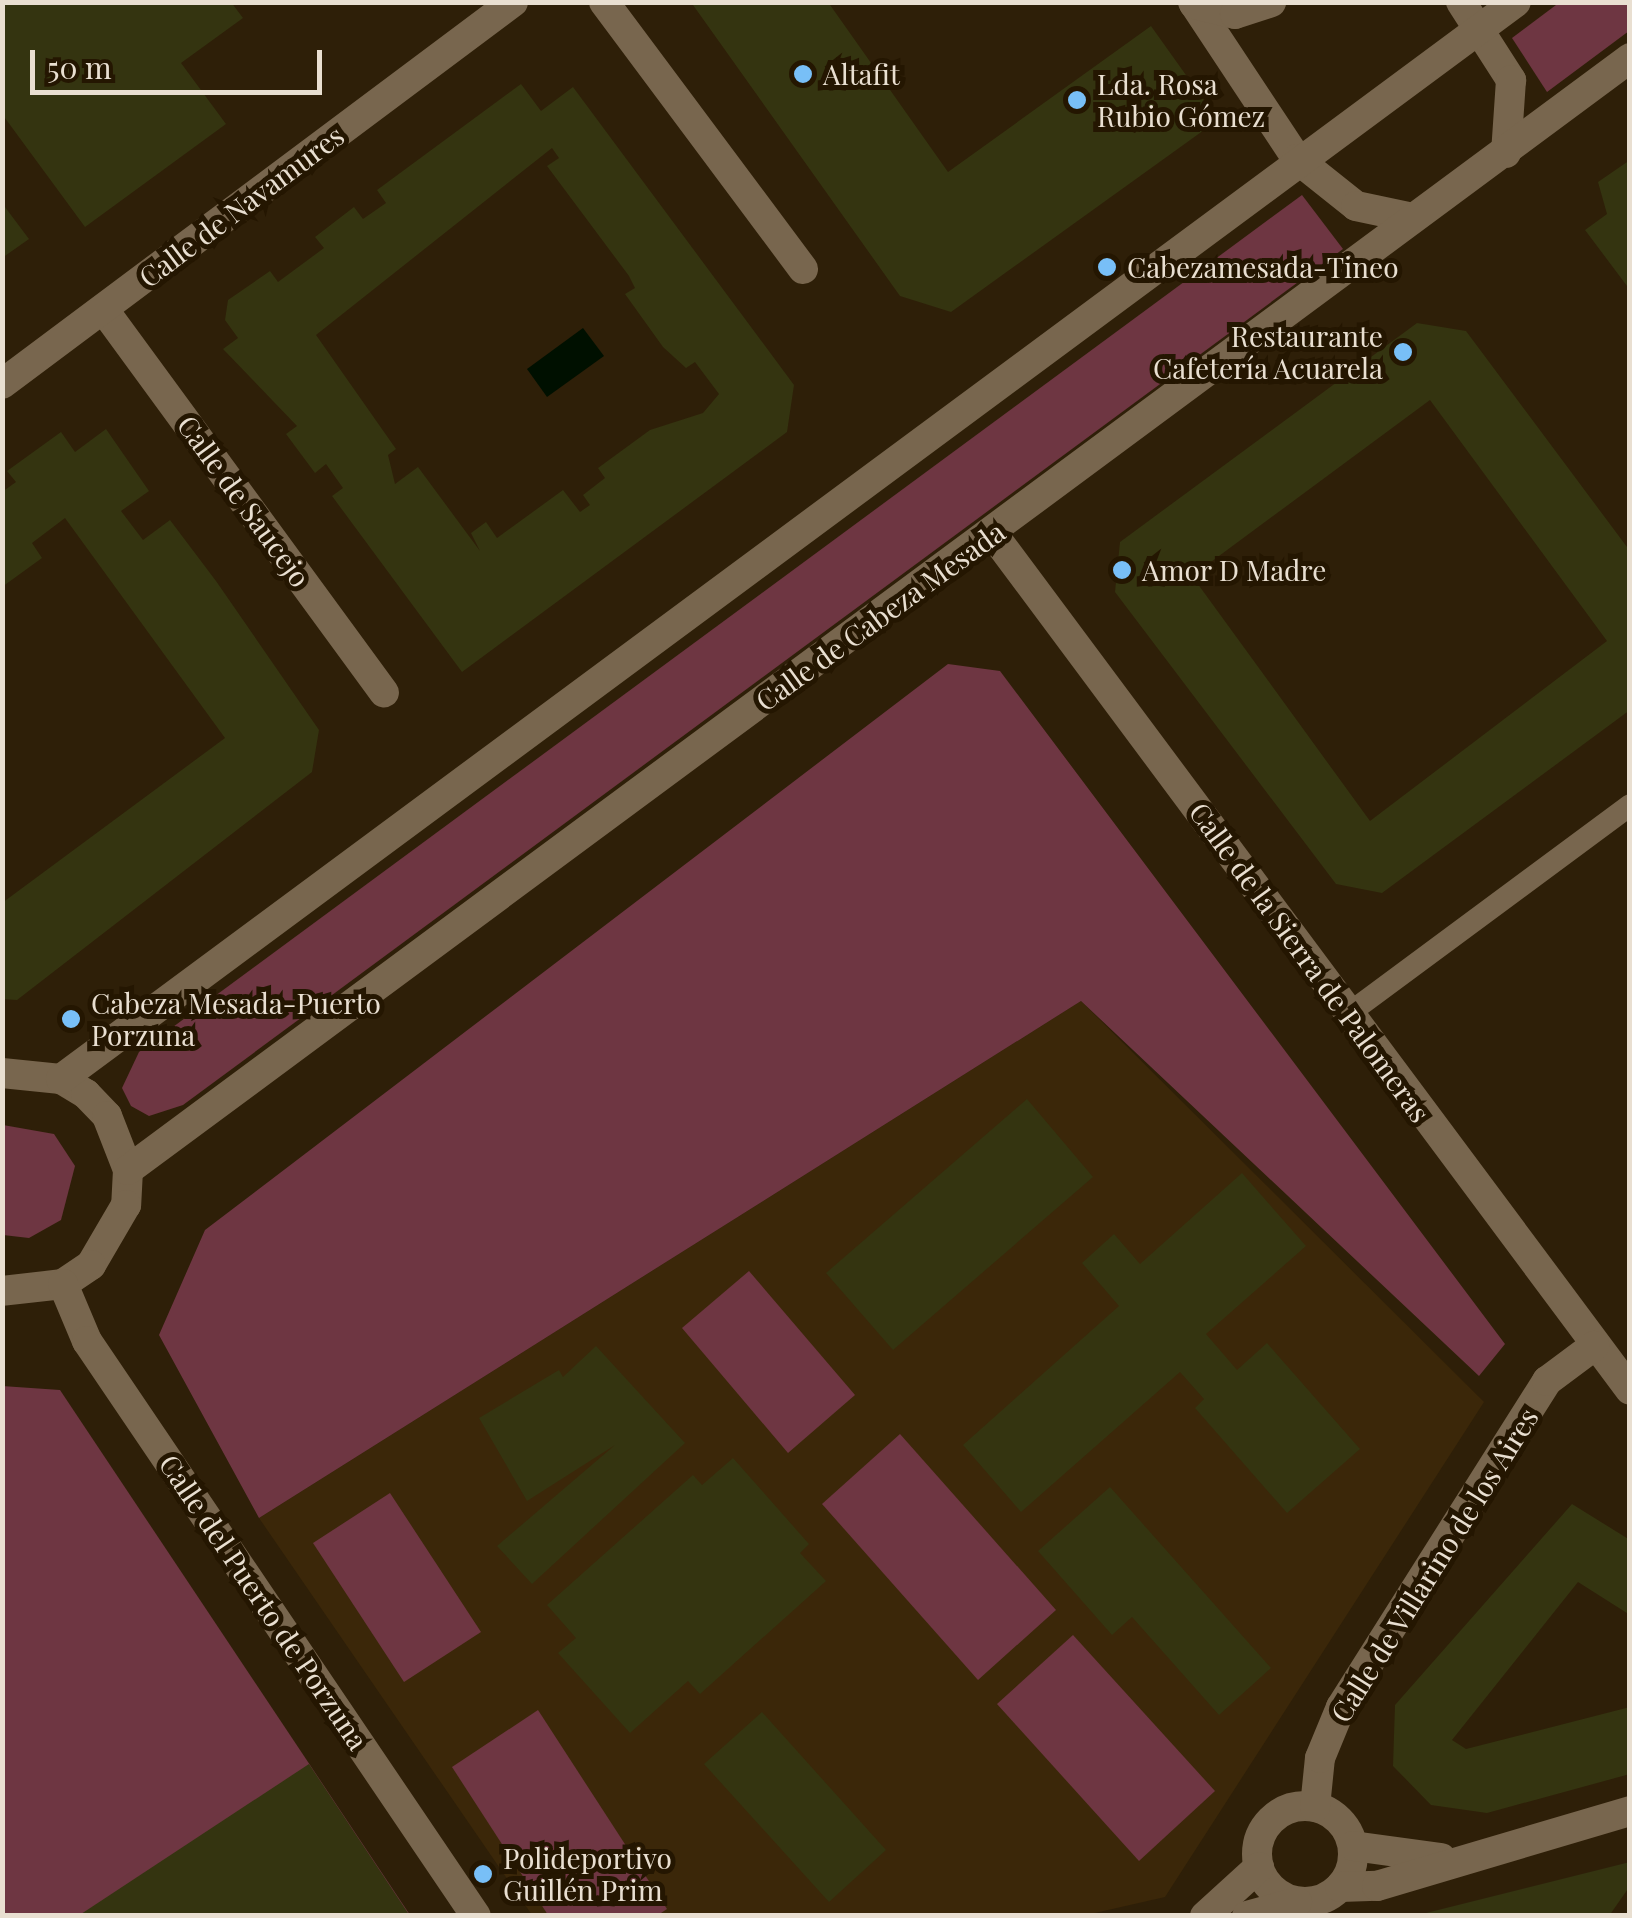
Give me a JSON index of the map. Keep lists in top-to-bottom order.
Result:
{
  "streets": {
    "street": [
      "Calle de Navamures",
      "Calle de Saucejo",
      "Calle de Cabeza Mesada",
      "Calle de la Sierra de Palomeras",
      "Calle de Villarino de los Aires",
      "Calle del Puerto de Porzuna"
    ]
  },
  "crossings": [
    ["Calle de Navamures", "Calle de Saucejo"],
    ["Calle de Cabeza Mesada", "Calle de la Sierra de Palomeras"],
    ["Calle de la Sierra de Palomeras", "Calle de Villarino de los Aires"]
  ],
  "places": [
    "Altafit",
    "Lda. Rosa Rubio Gómez",
    "Cabezamesada-Tineo",
    "Restaurante Cafetería Acuarela",
    "Amor D Madre",
    "Cabeza Mesada-Puerto Porzuna",
    "Polideportivo Guillén Prim"
  ],
  "scale_bar": "50 m"
}
